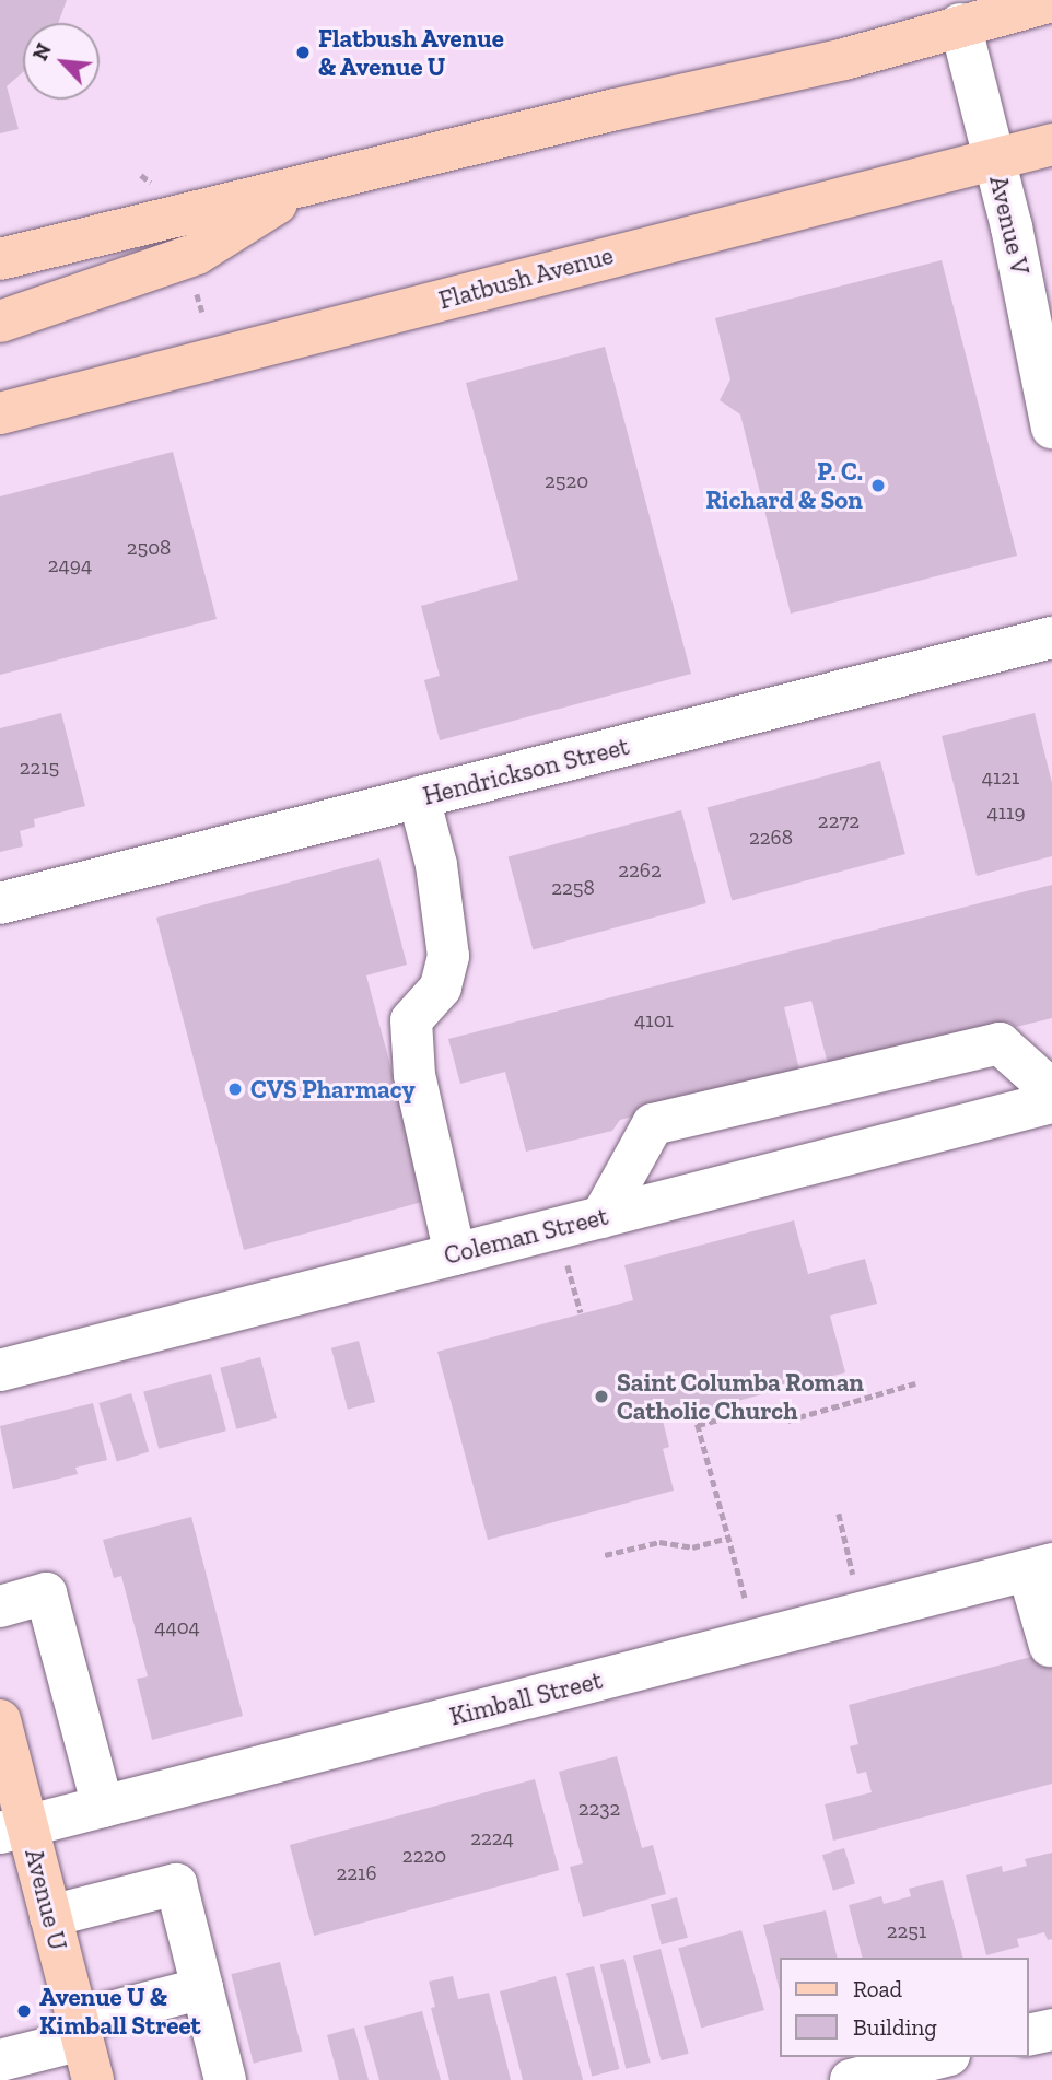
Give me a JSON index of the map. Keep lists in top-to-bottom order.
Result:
{
  "streets": {
    "main road": ["Flatbush Avenue", "Avenue U"],
    "street": [
      "Avenue V",
      "Hendrickson Street",
      "Coleman Street",
      "Kimball Street"
    ]
  },
  "crossings": [
    ["Avenue V", "Flatbush Avenue"],
    ["Kimball Street", "Avenue U"]
  ],
  "places": [
    "Flatbush Avenue & Avenue U",
    "P. C. Richard & Son",
    "CVS Pharmacy",
    "Saint Columba Roman Catholic Church",
    "Avenue U & Kimball Street"
  ],
  "house_numbers": [
    "2520",
    "2508",
    "2494",
    "2215",
    "4121",
    "4119",
    "2272",
    "2268",
    "2262",
    "2258",
    "4101",
    "4404",
    "2232",
    "2224",
    "2220",
    "2216",
    "2251"
  ],
  "legend": ["Road", "Building"],
  "north": "top left"
}
